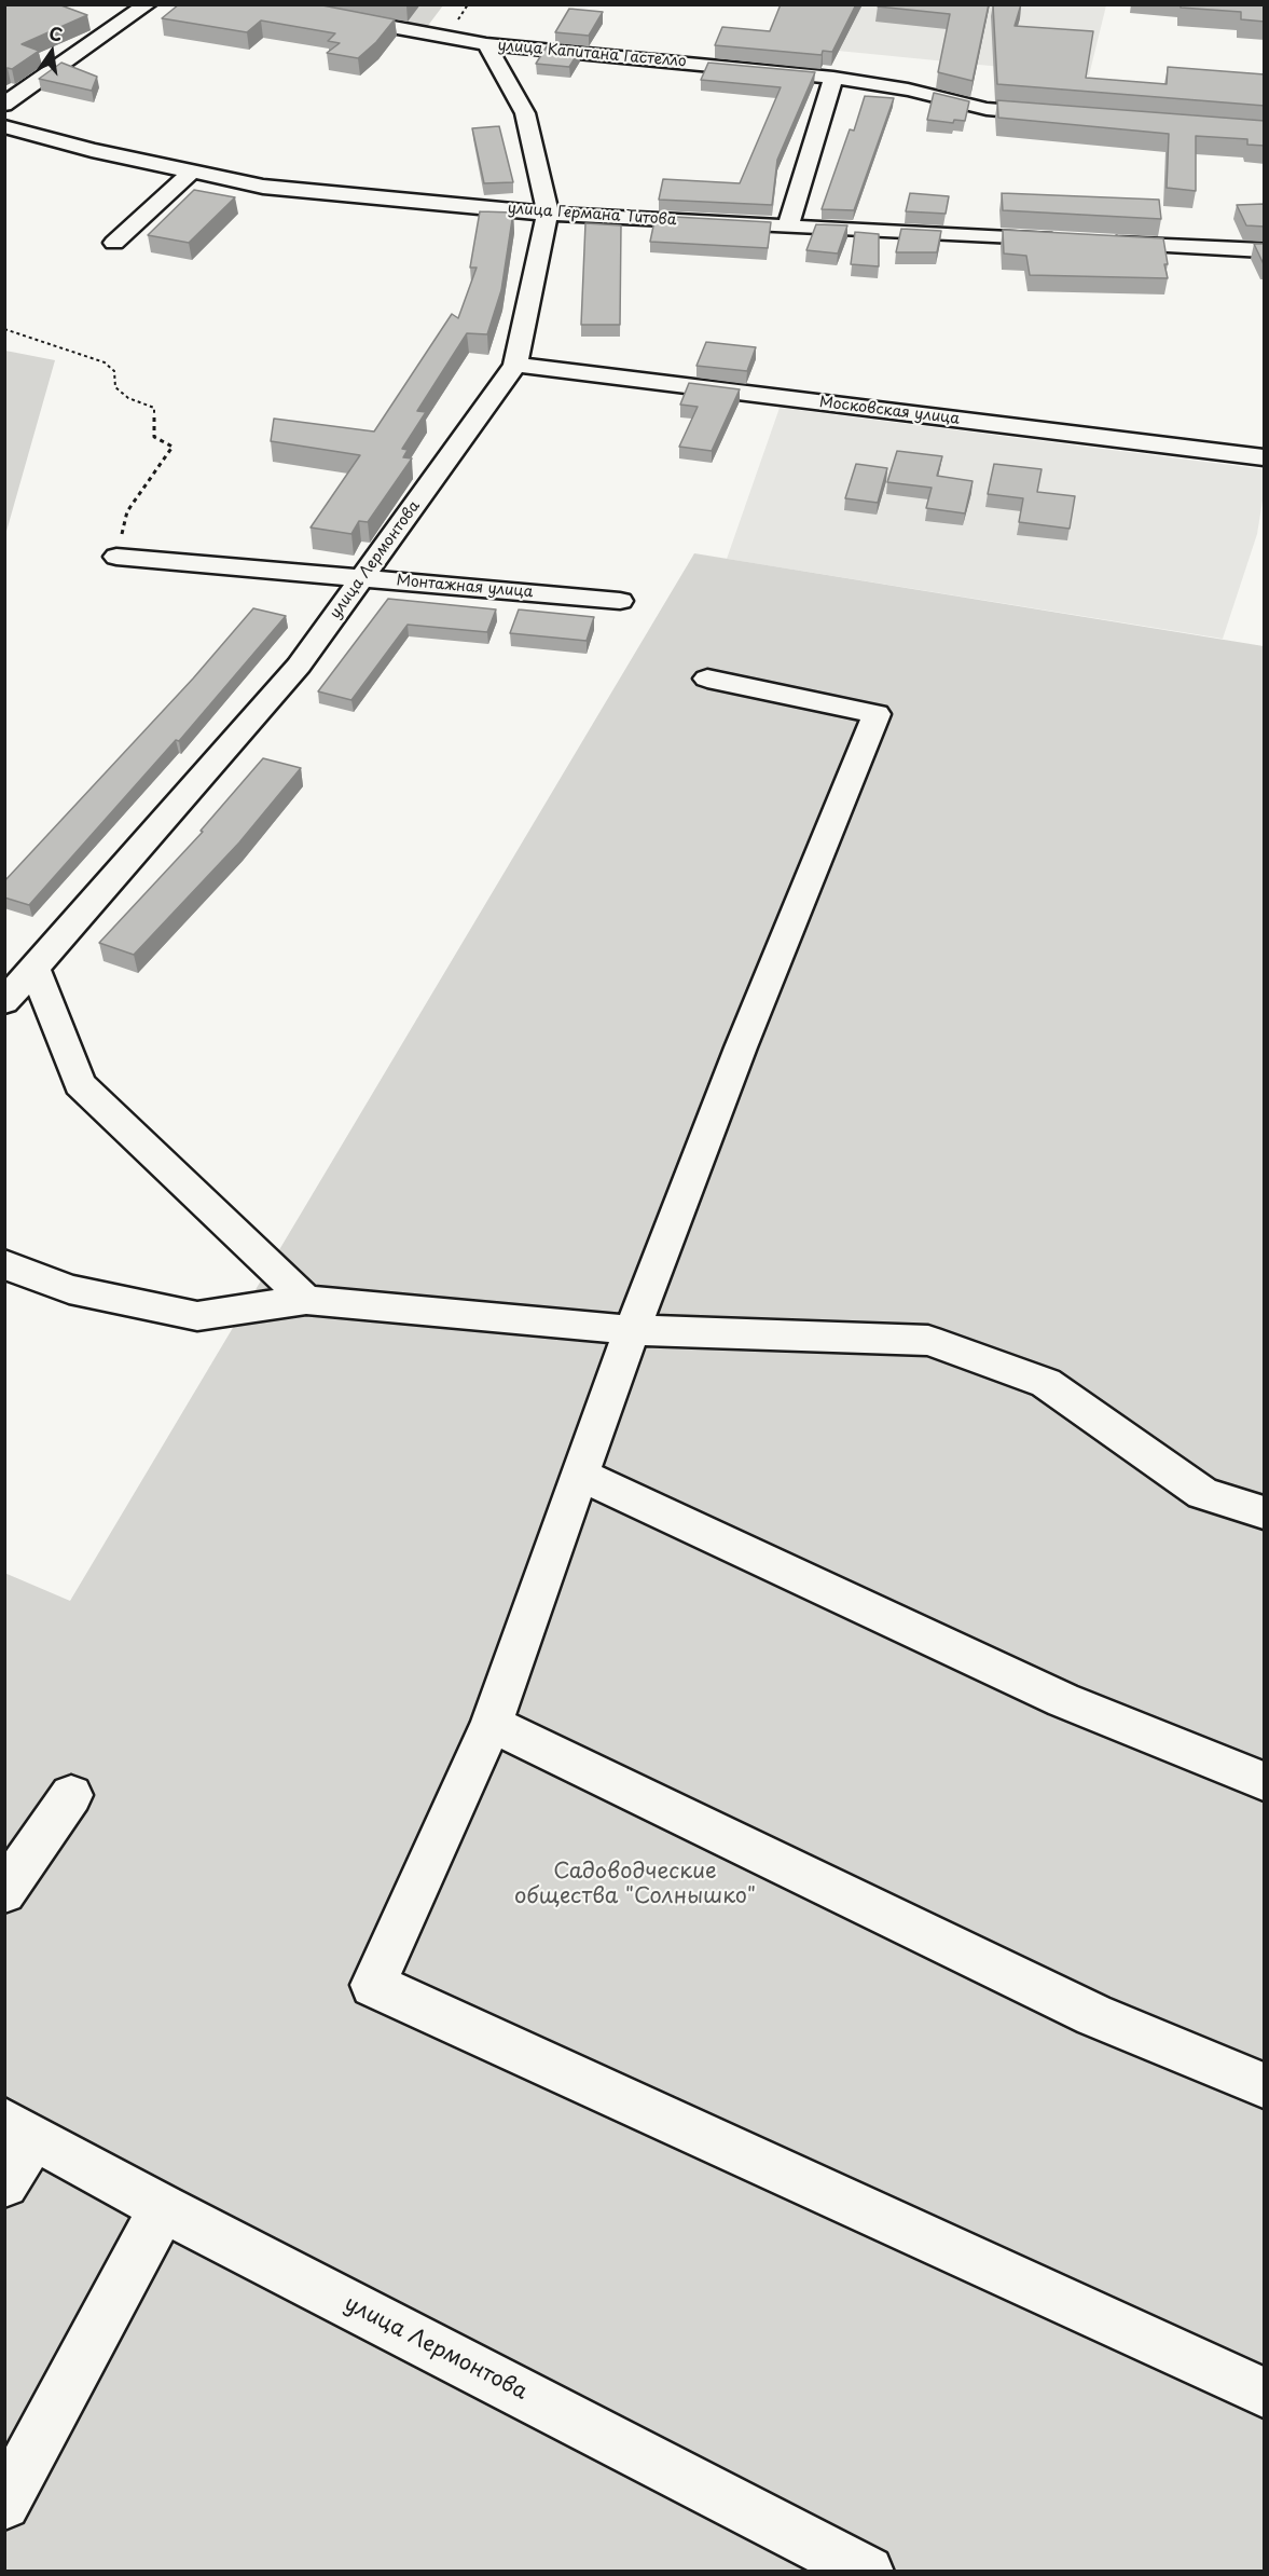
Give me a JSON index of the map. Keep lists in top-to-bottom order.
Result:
{
  "streets": {
    "street": [
      "улица Капитана Гастелло",
      "улица Германа Титова",
      "Московская улица",
      "улица Лермонтова",
      "Монтажная улица"
    ]
  },
  "crossings": [
    ["улица Капитана Гастелло", "улица Лермонтова"],
    ["улица Германа Титова", "улица Лермонтова"],
    ["Московская улица", "улица Лермонтова"],
    ["улица Лермонтова", "Монтажная улица"]
  ],
  "parks": ["Садоводческие общества \"Солнышко\""],
  "north": "top"
}
